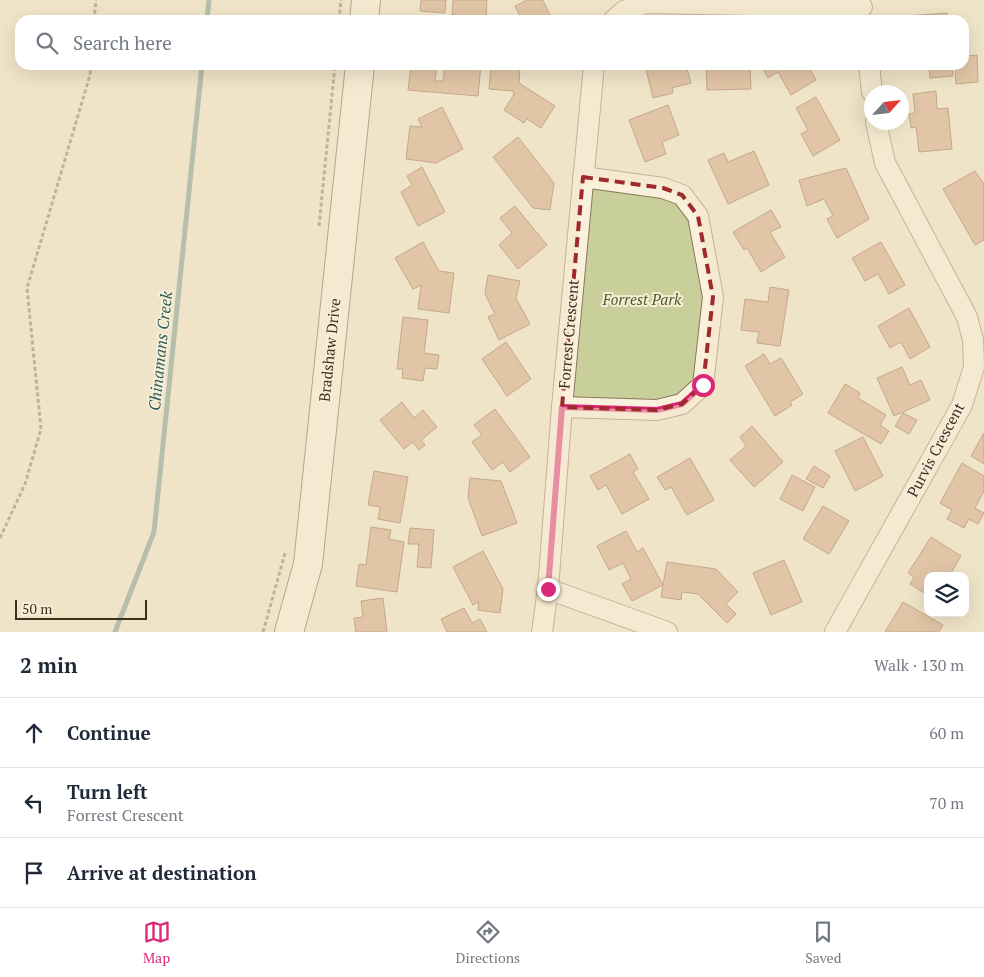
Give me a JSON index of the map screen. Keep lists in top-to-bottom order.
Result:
{
  "streets": {
    "street": ["Forrest Crescent", "Bradshaw Drive", "Purvis Crescent"]
  },
  "water": ["Chinamans Creek"],
  "parks": ["Forrest Park"],
  "scale_bar": "50 m",
  "north": "top right",
  "page": {
    "search": "Search here",
    "scale": "50 m",
    "heading": ["2 min", "Walk · 130 m"],
    "list": [
      ["Continue", "60 m"],
      ["Turn left", "Forrest Crescent", "70 m"],
      "Arrive at destination"
    ],
    "nav": ["Map", "Directions", "Saved"]
  }
}
